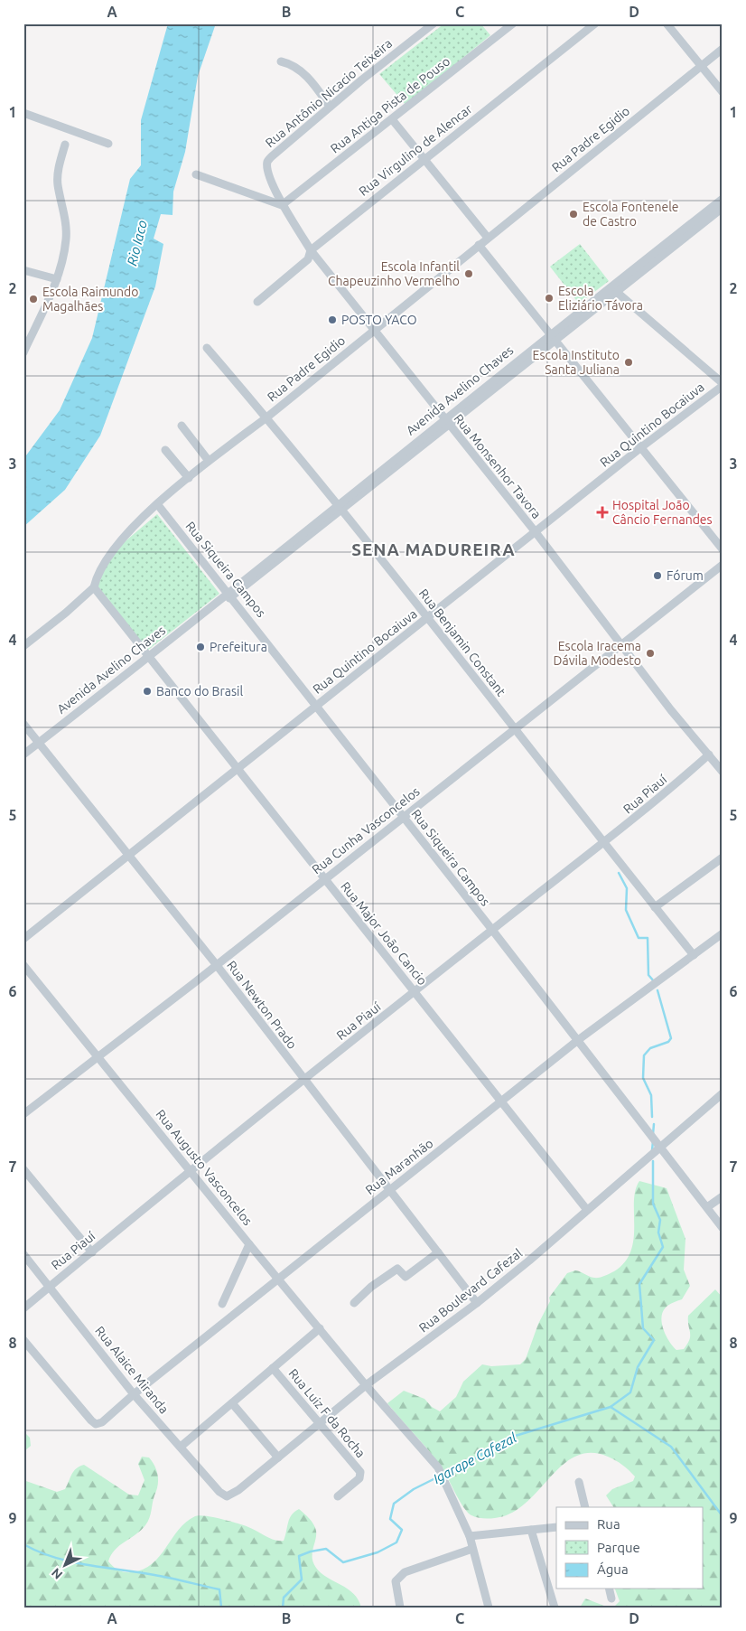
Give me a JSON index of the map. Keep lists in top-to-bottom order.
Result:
{
  "streets": {
    "street": [
      "Rua Antônio Nicacio Teixeira",
      "Rua Antiga Pista de Pouso",
      "Rua Padre Egidio",
      "Rua Virgulino de Alencar",
      "Avenida Avelino Chaves",
      "Rua Quintino Bocaiuva",
      "Rua Monsenhor Tavora",
      "Rua Siqueira Campos",
      "Rua Benjamin Constant",
      "Rua Piauí",
      "Rua Cunha Vasconcelos",
      "Rua Major João Cancio",
      "Rua Newton Prado",
      "Rua Maranhão",
      "Rua Augusto Vasconcelos",
      "Rua Boulevard Cafezal",
      "Rua Alaice Miranda",
      "Rua Luiz F da Rocha"
    ]
  },
  "crossings": [
    ["Rua Antônio Nicacio Teixeira", "Rua Monsenhor Tavora"],
    ["Rua Antiga Pista de Pouso", "Rua Monsenhor Tavora"],
    ["Rua Padre Egidio", "Rua Monsenhor Tavora"],
    ["Rua Padre Egidio", "Rua Siqueira Campos"],
    ["Rua Padre Egidio", "Rua Benjamin Constant"],
    ["Rua Padre Egidio", "Rua Major João Cancio"],
    ["Rua Virgulino de Alencar", "Rua Monsenhor Tavora"],
    ["Avenida Avelino Chaves", "Rua Monsenhor Tavora"],
    ["Avenida Avelino Chaves", "Rua Siqueira Campos"],
    ["Avenida Avelino Chaves", "Rua Benjamin Constant"],
    ["Avenida Avelino Chaves", "Rua Major João Cancio"],
    ["Avenida Avelino Chaves", "Rua Newton Prado"],
    ["Rua Quintino Bocaiuva", "Rua Monsenhor Tavora"],
    ["Rua Quintino Bocaiuva", "Rua Siqueira Campos"],
    ["Rua Quintino Bocaiuva", "Rua Benjamin Constant"],
    ["Rua Quintino Bocaiuva", "Rua Major João Cancio"],
    ["Rua Quintino Bocaiuva", "Rua Newton Prado"],
    ["Rua Monsenhor Tavora", "Rua Piauí"],
    ["Rua Monsenhor Tavora", "Rua Cunha Vasconcelos"],
    ["Rua Siqueira Campos", "Rua Piauí"],
    ["Rua Siqueira Campos", "Rua Cunha Vasconcelos"],
    ["Rua Siqueira Campos", "Rua Maranhão"],
    ["Rua Siqueira Campos", "Rua Boulevard Cafezal"],
    ["Rua Benjamin Constant", "Rua Piauí"],
    ["Rua Benjamin Constant", "Rua Cunha Vasconcelos"],
    ["Rua Benjamin Constant", "Rua Maranhão"],
    ["Rua Piauí", "Rua Major João Cancio"],
    ["Rua Piauí", "Rua Newton Prado"],
    ["Rua Piauí", "Rua Augusto Vasconcelos"],
    ["Rua Piauí", "Rua Alaice Miranda"],
    ["Rua Cunha Vasconcelos", "Rua Major João Cancio"],
    ["Rua Cunha Vasconcelos", "Rua Newton Prado"],
    ["Rua Cunha Vasconcelos", "Rua Augusto Vasconcelos"],
    ["Rua Major João Cancio", "Rua Maranhão"],
    ["Rua Major João Cancio", "Rua Boulevard Cafezal"],
    ["Rua Newton Prado", "Rua Maranhão"],
    ["Rua Newton Prado", "Rua Boulevard Cafezal"],
    ["Rua Maranhão", "Rua Augusto Vasconcelos"],
    ["Rua Maranhão", "Rua Alaice Miranda"],
    ["Rua Augusto Vasconcelos", "Rua Boulevard Cafezal"],
    ["Rua Boulevard Cafezal", "Rua Alaice Miranda"],
    ["Rua Boulevard Cafezal", "Rua Luiz F da Rocha"]
  ],
  "districts": ["SENA MADUREIRA"],
  "water": ["Rio Iaco", "Igarape Cafezal"],
  "places": {
    "other": [
      "Escola Fontenele de Castro",
      "Escola Infantil Chapeuzinho Vermelho",
      "Escola Eliziário Távora",
      "Escola Raimundo Magalhães",
      "POSTO YACO",
      "Escola Instituto Santa Juliana",
      "Fórum",
      "Prefeitura",
      "Escola Iracema Dávila Modesto",
      "Banco do Brasil"
    ],
    "health": ["Hospital João Câncio Fernandes"]
  },
  "legend": ["Rua", "Parque", "Água"],
  "north": "bottom left",
  "grid": {
    "columns": [
      "A",
      "B",
      "C",
      "D"
    ],
    "rows": [
      "1",
      "2",
      "3",
      "4",
      "5",
      "6",
      "7",
      "8",
      "9"
    ]
  }
}
